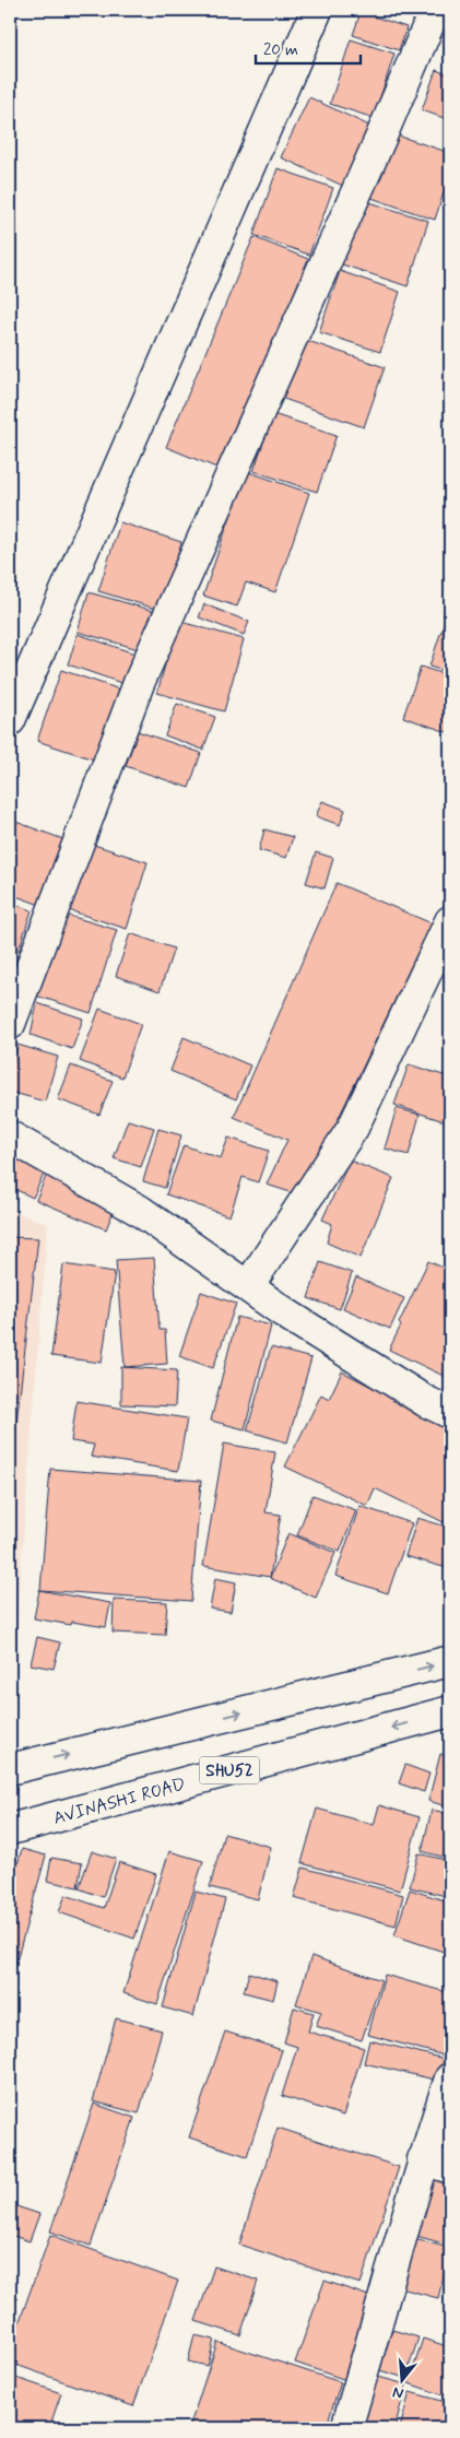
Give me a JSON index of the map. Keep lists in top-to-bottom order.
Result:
{
  "streets": {
    "street": ["SHU52", "AVINASHI ROAD"]
  },
  "scale_bar": "20 m",
  "north": "bottom"
}
